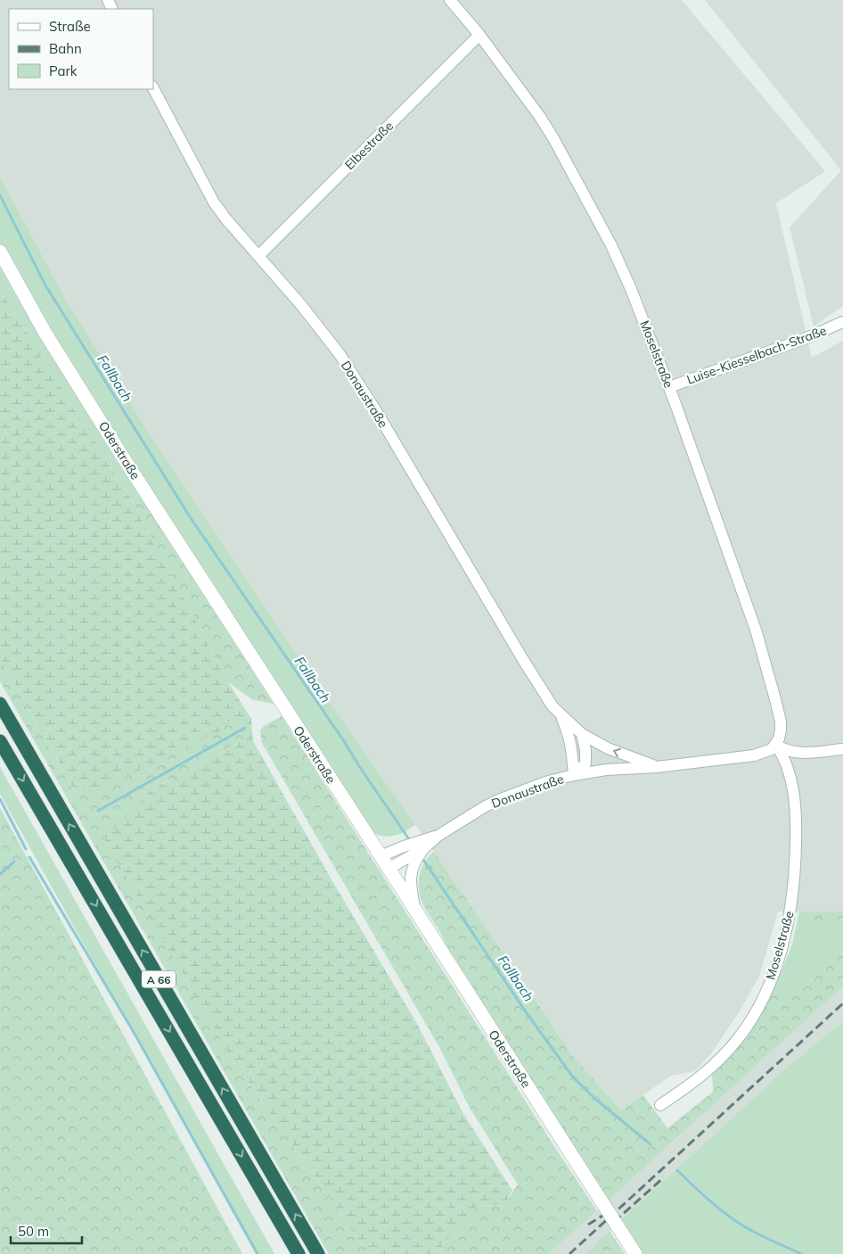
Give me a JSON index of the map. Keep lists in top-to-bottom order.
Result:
{
  "streets": {
    "highway": ["A 66"],
    "street": [
      "Elbestraße",
      "Moselstraße",
      "Luise-Kiesselbach-Straße",
      "Donaustraße",
      "Oderstraße"
    ]
  },
  "crossings": [
    ["Elbestraße", "Moselstraße"],
    ["Elbestraße", "Donaustraße"],
    ["Moselstraße", "Luise-Kiesselbach-Straße"],
    ["Donaustraße", "Oderstraße"]
  ],
  "water": ["Fallbach"],
  "legend": ["Straße", "Bahn", "Park"],
  "scale_bar": "50 m"
}
